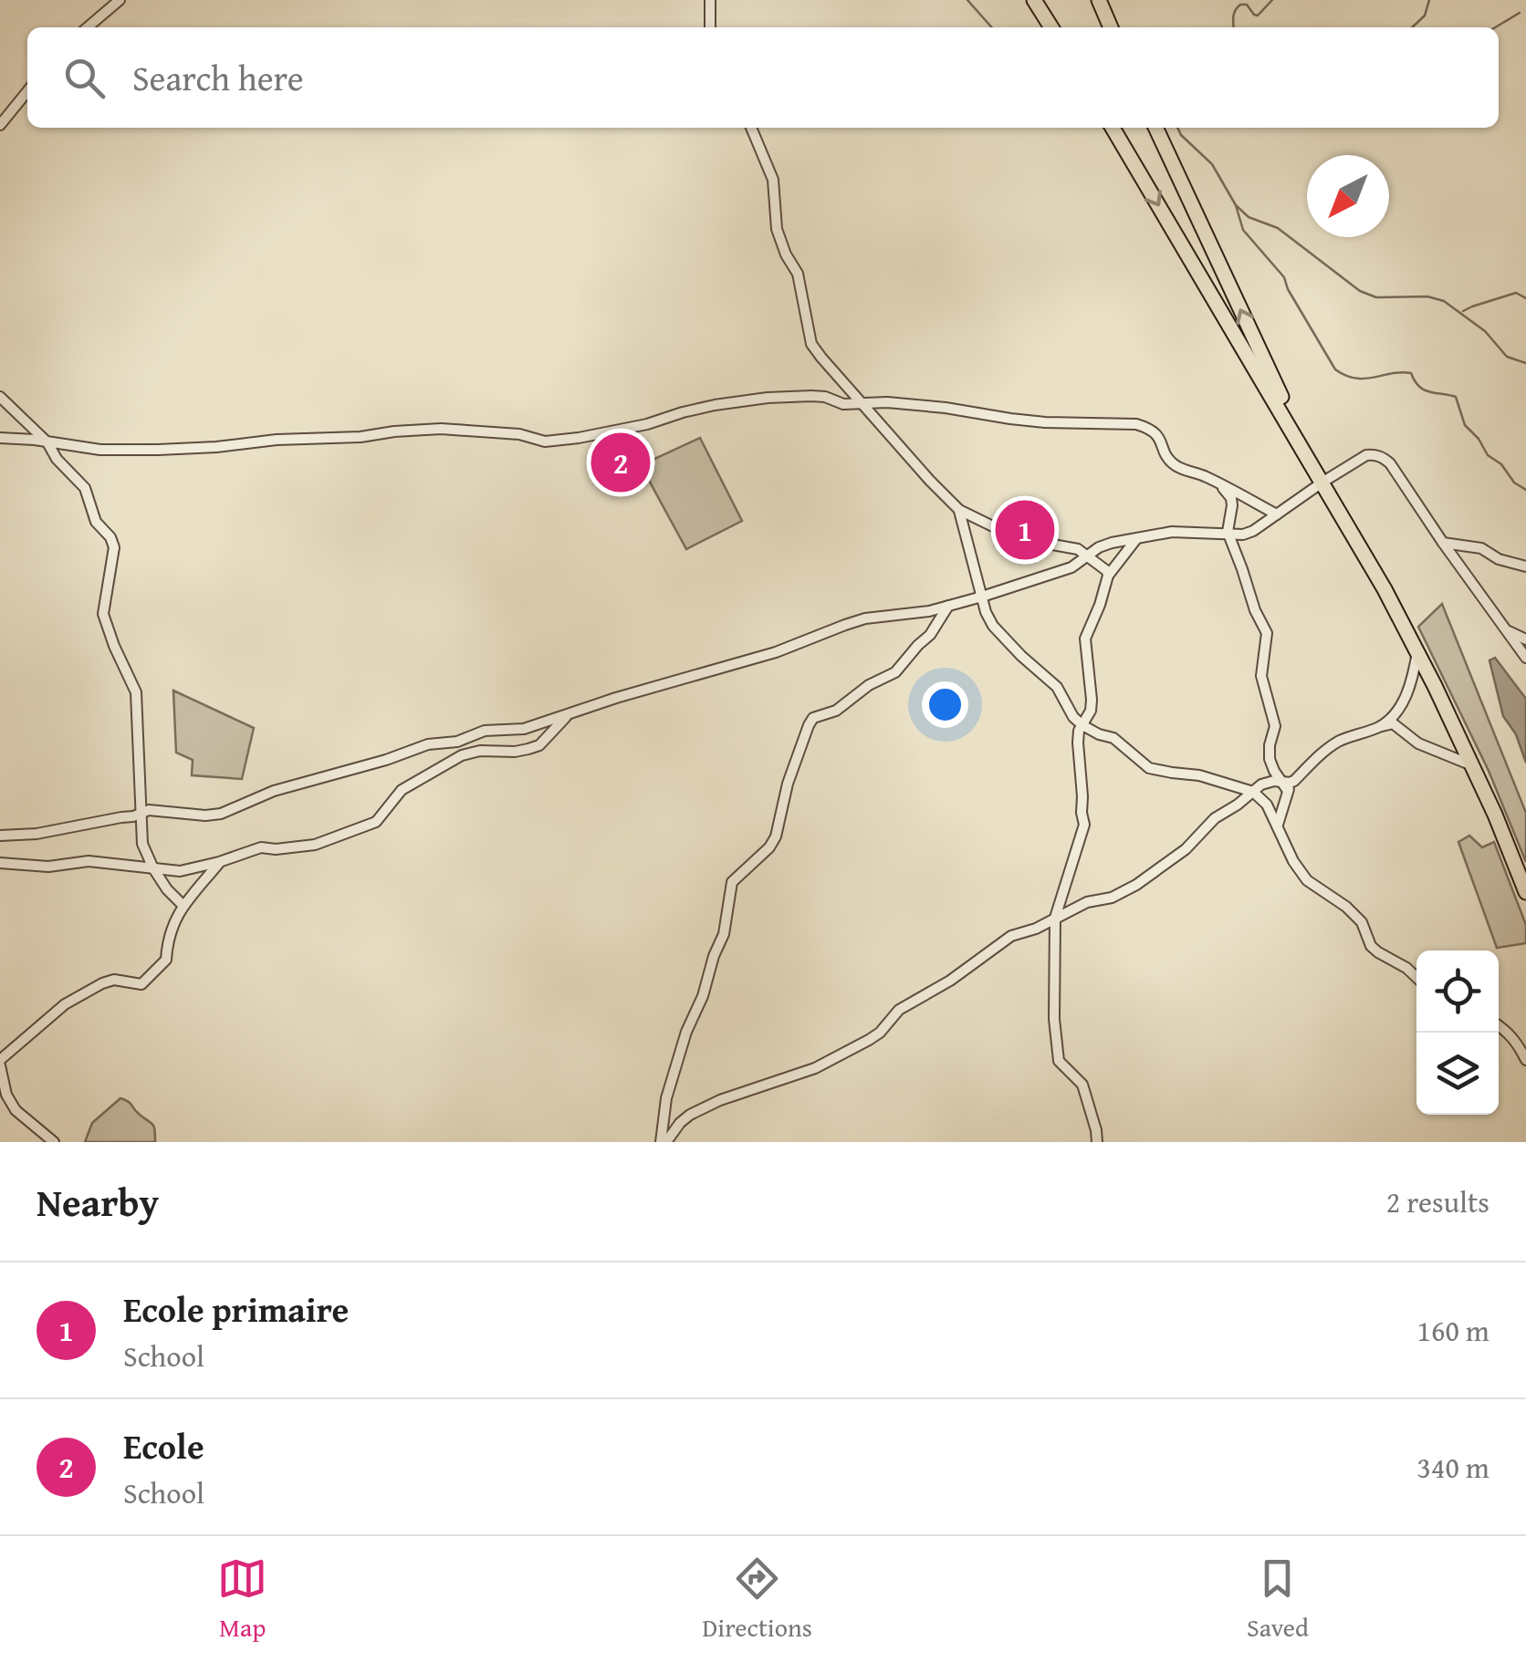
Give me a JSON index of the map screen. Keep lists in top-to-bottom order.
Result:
{
  "north": "bottom left",
  "page": {
    "search": "Search here",
    "pins": ["2", "1"],
    "heading": ["Nearby", "2 results"],
    "list": [
      {
        "mark": "1",
        "name": "Ecole primaire",
        "note": "School",
        "value": "160 m"
      },
      {
        "mark": "2",
        "name": "Ecole",
        "note": "School",
        "value": "340 m"
      }
    ],
    "nav": ["Map", "Directions", "Saved"]
  }
}
